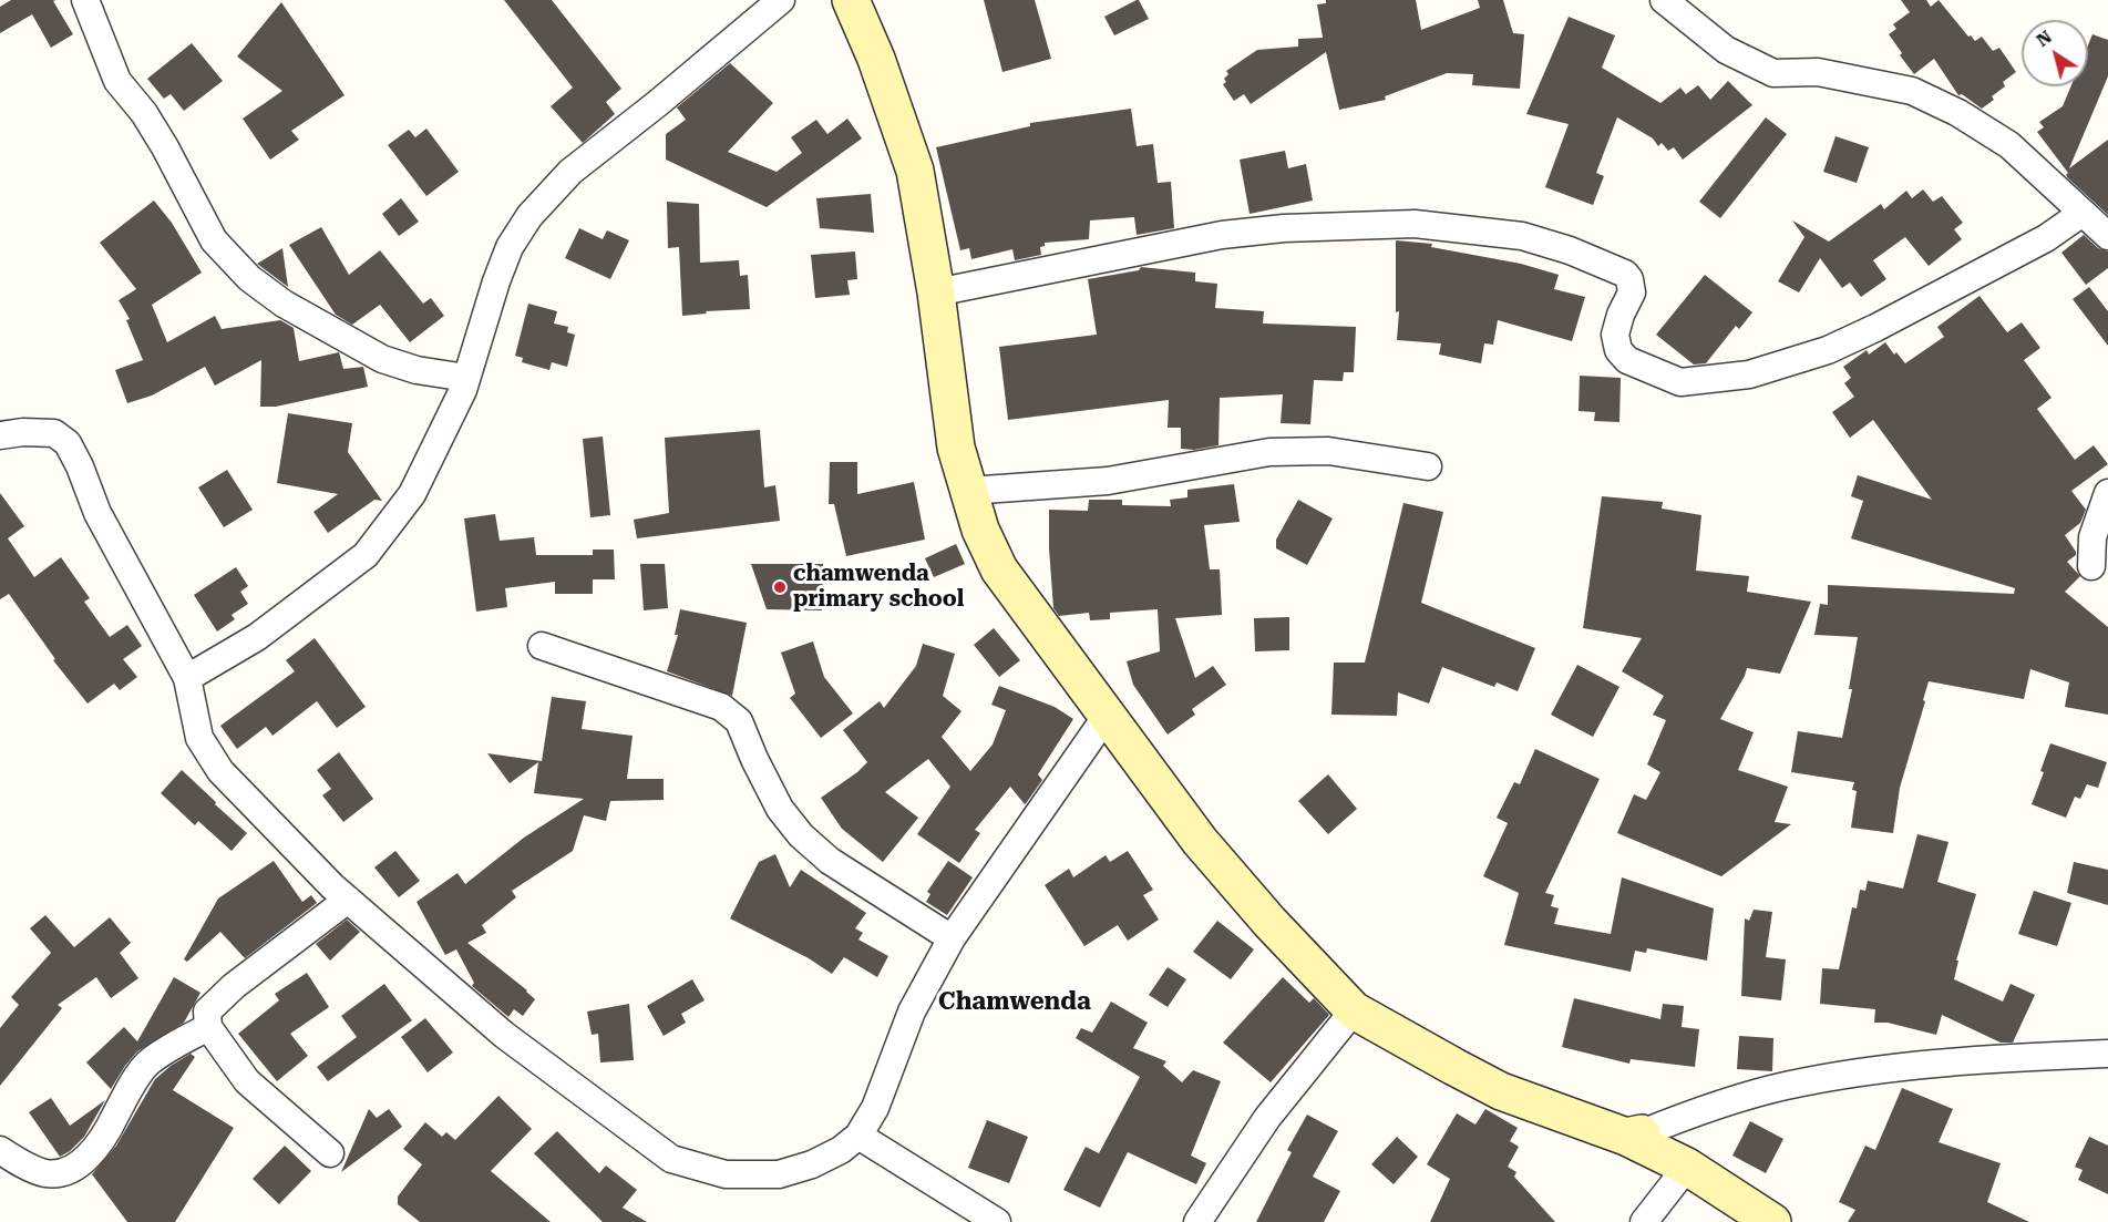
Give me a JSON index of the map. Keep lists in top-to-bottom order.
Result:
{
  "districts": ["Chamwenda"],
  "places": ["chamwenda primary school"],
  "north": "top left"
}
